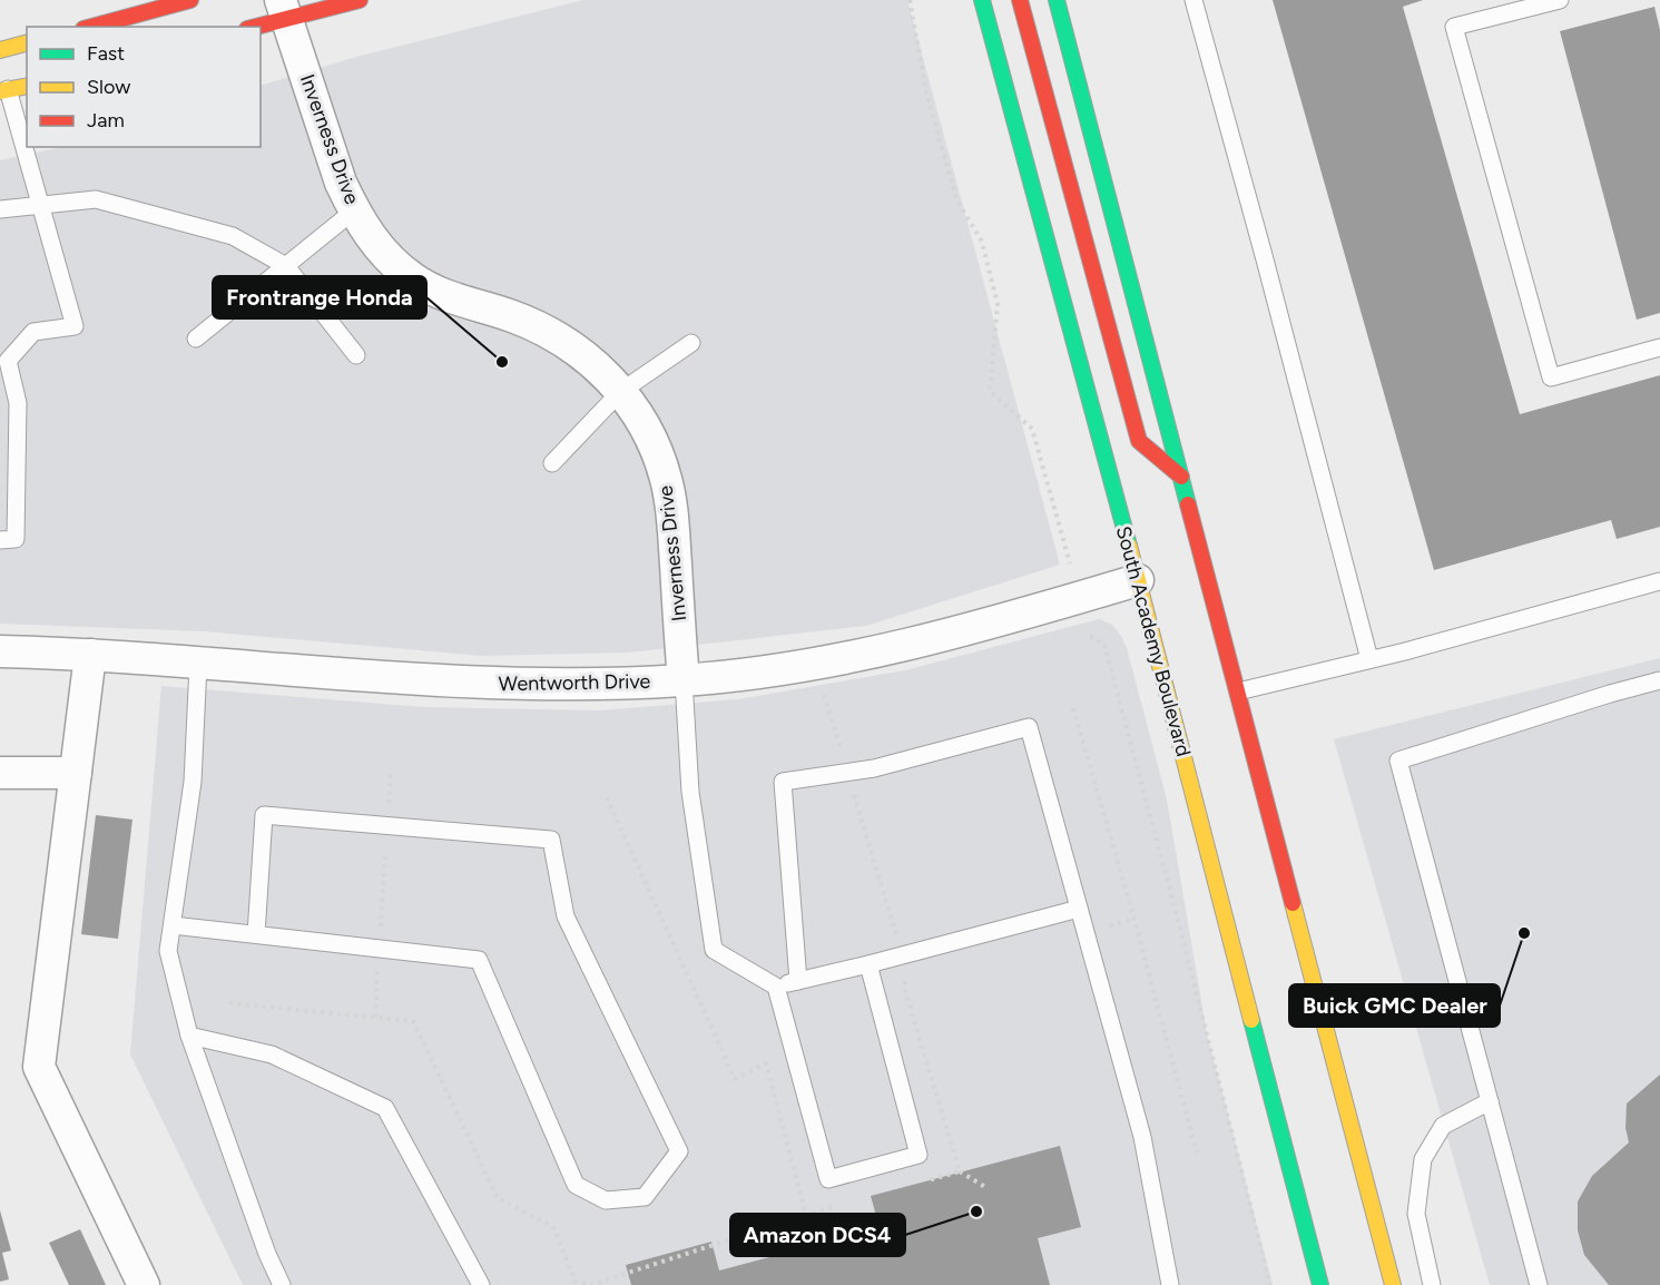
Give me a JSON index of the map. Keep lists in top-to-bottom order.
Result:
{
  "streets": {
    "main road": ["South Academy Boulevard"],
    "street": ["Inverness Drive", "Wentworth Drive"]
  },
  "crossings": [
    ["Inverness Drive", "Wentworth Drive"],
    ["South Academy Boulevard", "Wentworth Drive"]
  ],
  "places": ["Frontrange Honda", "Buick GMC Dealer", "Amazon DCS4"],
  "legend": ["Fast", "Slow", "Jam"]
}
